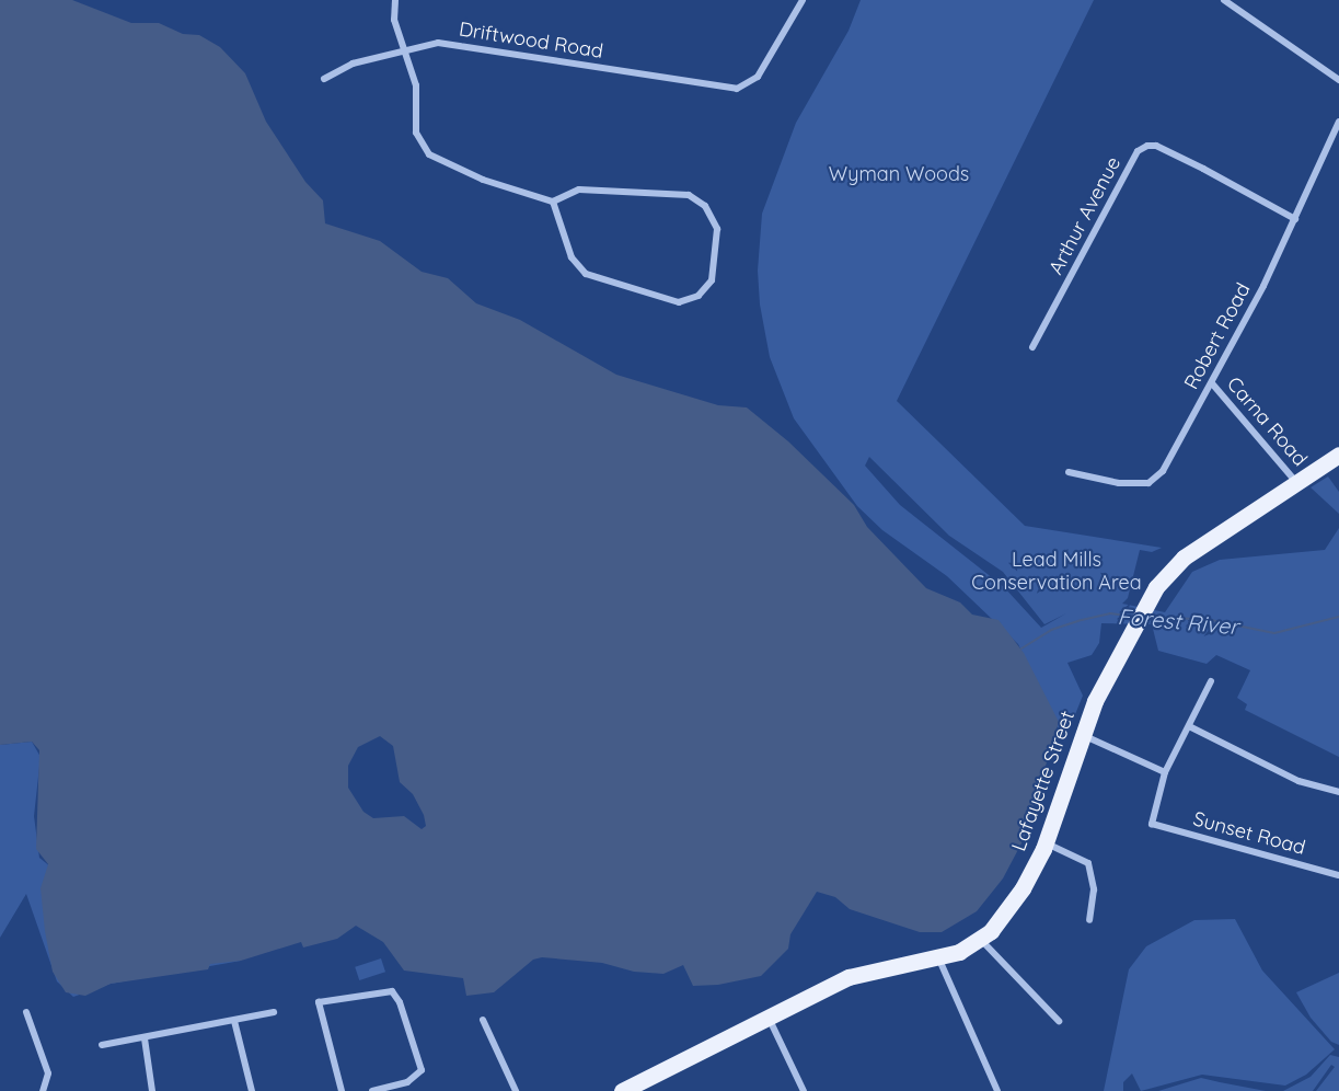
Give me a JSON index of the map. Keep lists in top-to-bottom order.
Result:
{
  "streets": {
    "main road": ["Lafayette Street"],
    "street": [
      "Driftwood Road",
      "Arthur Avenue",
      "Robert Road",
      "Carna Road",
      "Sunset Road"
    ]
  },
  "crossings": [
    ["Arthur Avenue", "Robert Road"],
    ["Robert Road", "Carna Road"],
    ["Carna Road", "Lafayette Street"]
  ],
  "water": ["Forest River"],
  "parks": ["Wyman Woods", "Lead Mills Conservation Area"]
}
